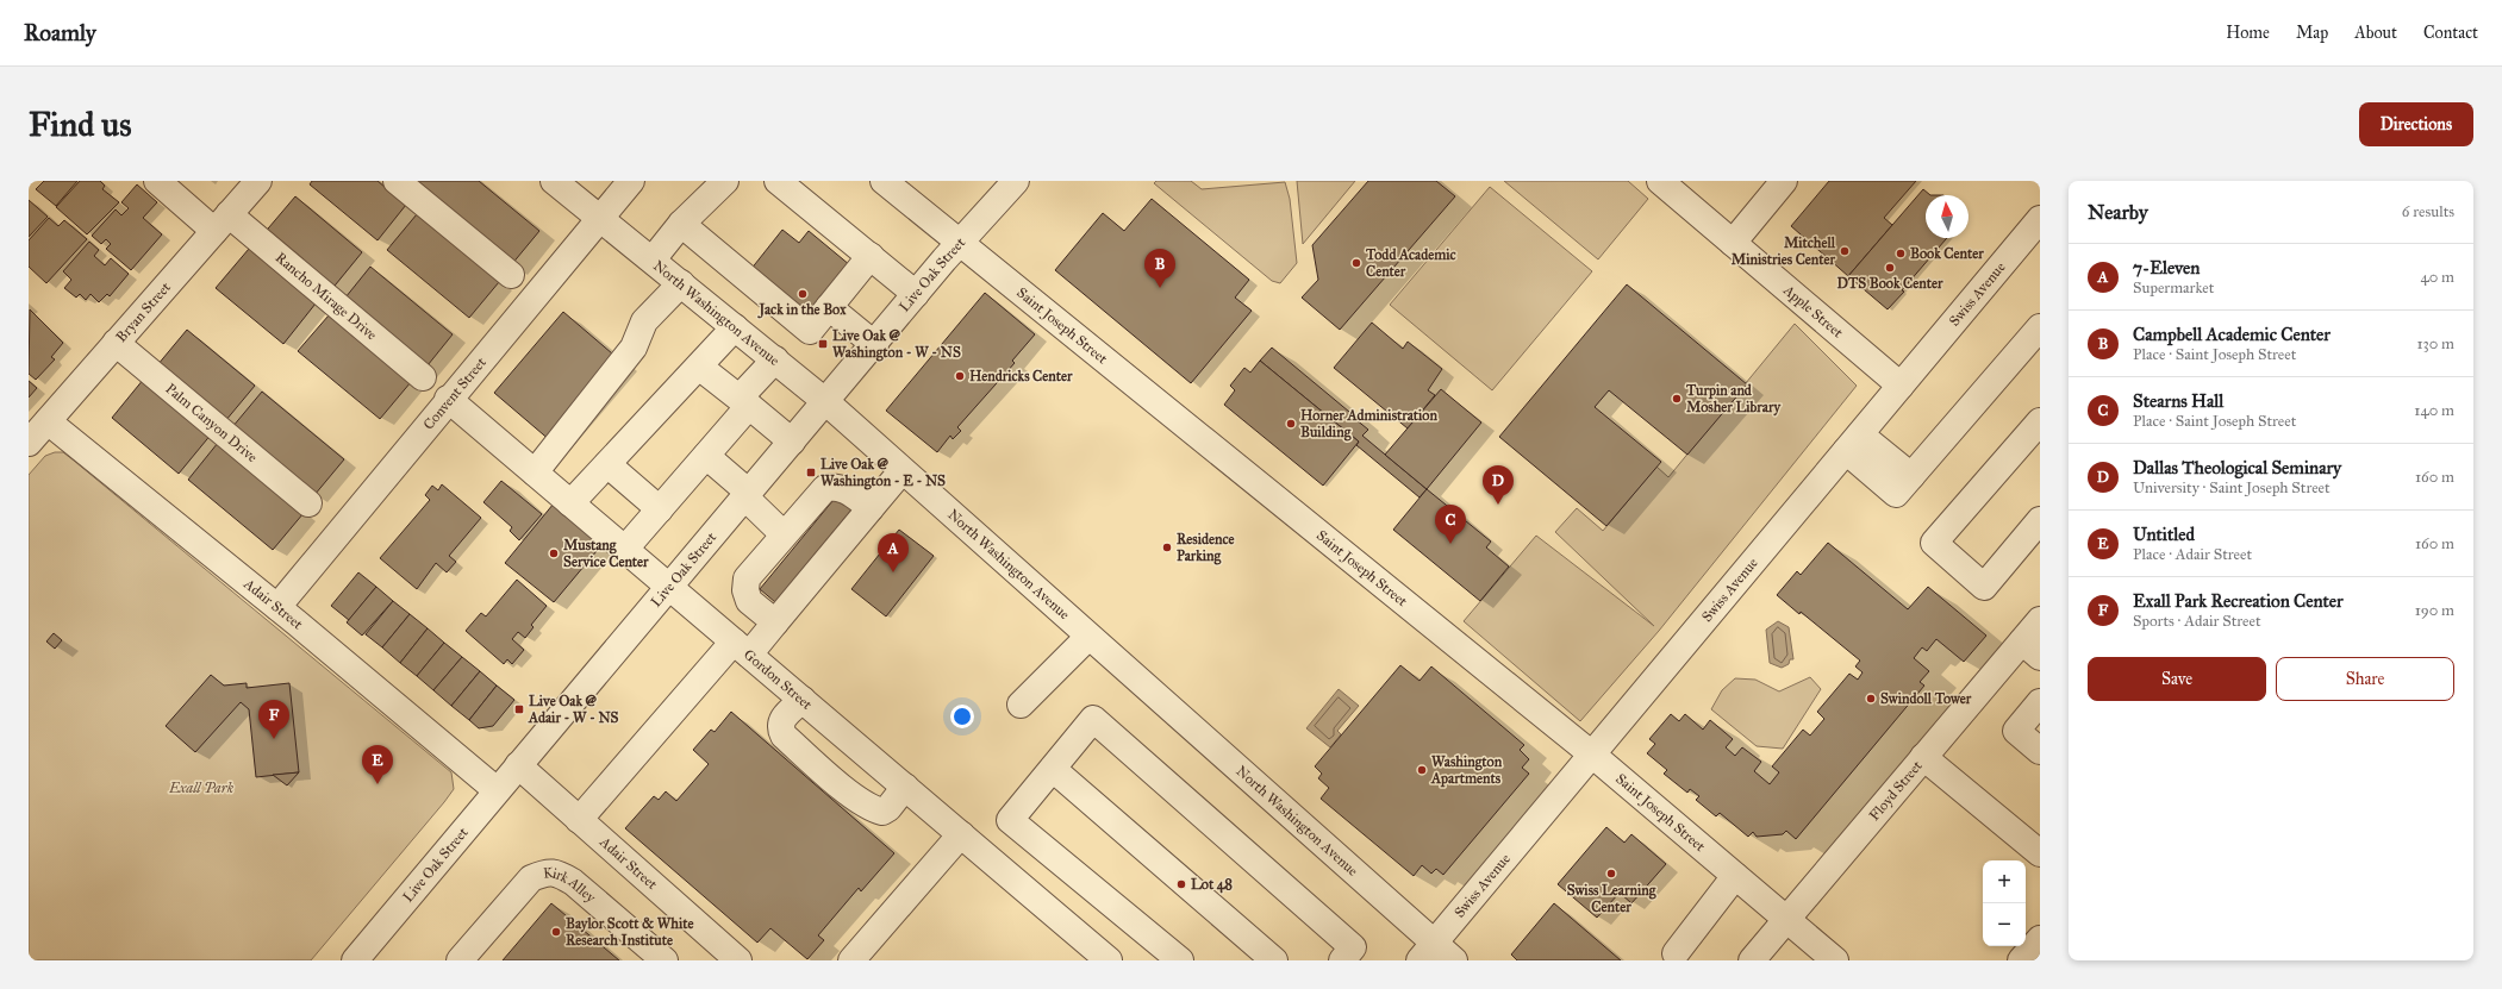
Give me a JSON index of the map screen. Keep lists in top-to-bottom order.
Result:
{
  "streets": {
    "street": [
      "Live Oak Street",
      "Swiss Avenue",
      "Rancho Mirage Drive",
      "Apple Street",
      "Bryan Street",
      "North Washington Avenue",
      "Saint Joseph Street",
      "Convent Street",
      "Palm Canyon Drive",
      "Adair Street",
      "Gordon Street",
      "Floyd Street",
      "Kirk Alley"
    ]
  },
  "crossings": [
    ["Live Oak Street", "North Washington Avenue"],
    ["Live Oak Street", "Saint Joseph Street"],
    ["Live Oak Street", "Adair Street"],
    ["Live Oak Street", "Gordon Street"],
    ["Swiss Avenue", "Apple Street"],
    ["Swiss Avenue", "North Washington Avenue"],
    ["Swiss Avenue", "Saint Joseph Street"],
    ["Rancho Mirage Drive", "Bryan Street"],
    ["Bryan Street", "Palm Canyon Drive"],
    ["Bryan Street", "Adair Street"],
    ["North Washington Avenue", "Convent Street"],
    ["Saint Joseph Street", "Floyd Street"],
    ["Convent Street", "Adair Street"],
    ["Convent Street", "Gordon Street"]
  ],
  "parks": ["Exall Park"],
  "places": {
    "other": [
      "Mitchell Ministries Center",
      "Book Center",
      "Todd Academic Center",
      "DTS Book Center",
      "Jack in the Box",
      "Hendricks Center",
      "Turpin and Mosher Library",
      "Horner Administration Building",
      "Residence Parking",
      "Mustang Service Center",
      "Swindoll Tower",
      "Washington Apartments",
      "Swiss Learning Center",
      "Lot 48",
      "Baylor Scott & White Research Institute"
    ],
    "transit": ["Live Oak @ Washington - W - NS", "Live Oak @ Washington - E - NS", "Live Oak @ Adair - W - NS"]
  },
  "north": "top",
  "page": {
    "header": "Roamly",
    "nav": [
      "Home",
      "Map",
      "About",
      "Contact"
    ],
    "buttons": [
      "Directions",
      ["Save", "Share"]
    ],
    "title": "Find us",
    "heading": ["Nearby", "6 results"],
    "list": [
      {
        "mark": "A",
        "name": "7-Eleven",
        "note": "Supermarket",
        "value": "40 m"
      },
      {
        "mark": "B",
        "name": "Campbell Academic Center",
        "note": "Place · Saint Joseph Street",
        "value": "130 m"
      },
      {
        "mark": "C",
        "name": "Stearns Hall",
        "note": "Place · Saint Joseph Street",
        "value": "140 m"
      },
      {
        "mark": "D",
        "name": "Dallas Theological Seminary",
        "note": "University · Saint Joseph Street",
        "value": "160 m"
      },
      {
        "mark": "E",
        "name": "Untitled",
        "note": "Place · Adair Street",
        "value": "160 m"
      },
      {
        "mark": "F",
        "name": "Exall Park Recreation Center",
        "note": "Sports · Adair Street",
        "value": "190 m"
      }
    ],
    "pins": [
      "B",
      "D",
      "C",
      "A",
      "F",
      "E"
    ],
    "map_buttons": ["+", "−"]
  }
}
